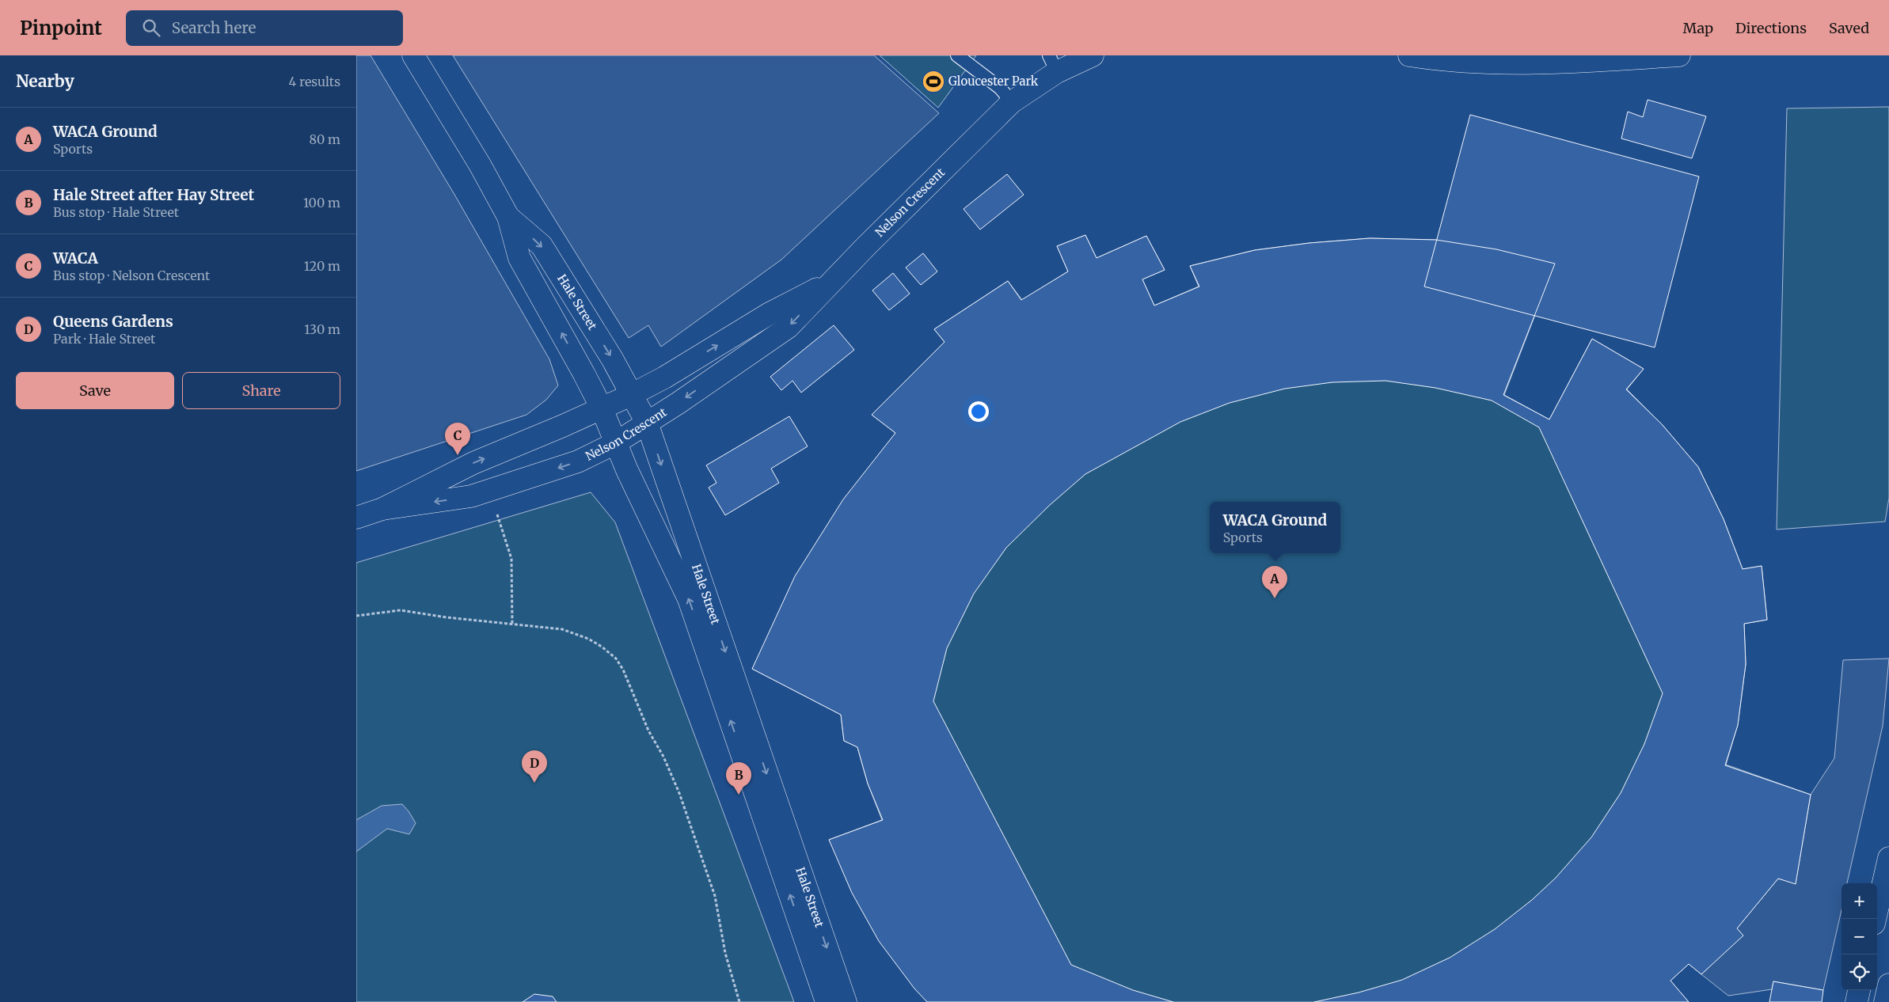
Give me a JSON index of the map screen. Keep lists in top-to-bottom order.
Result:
{
  "streets": {
    "street": ["Nelson Crescent", "Hale Street"]
  },
  "crossings": [
    ["Nelson Crescent", "Hale Street"]
  ],
  "places": {
    "sports": ["Gloucester Park"]
  },
  "page": {
    "header": "Pinpoint",
    "search": "Search here",
    "nav": ["Map", "Directions", "Saved"],
    "heading": ["Nearby", "4 results"],
    "list": [
      {
        "mark": "A",
        "name": "WACA Ground",
        "note": "Sports",
        "value": "80 m"
      },
      {
        "mark": "B",
        "name": "Hale Street after Hay Street",
        "note": "Bus stop · Hale Street",
        "value": "100 m"
      },
      {
        "mark": "C",
        "name": "WACA",
        "note": "Bus stop · Nelson Crescent",
        "value": "120 m"
      },
      {
        "mark": "D",
        "name": "Queens Gardens",
        "note": "Park · Hale Street",
        "value": "130 m"
      }
    ],
    "buttons": ["Save", "Share"],
    "pins": [
      "C",
      "A",
      "D",
      "B"
    ],
    "popup": ["WACA Ground", "Sports"],
    "map_buttons": ["+", "−"]
  }
}
